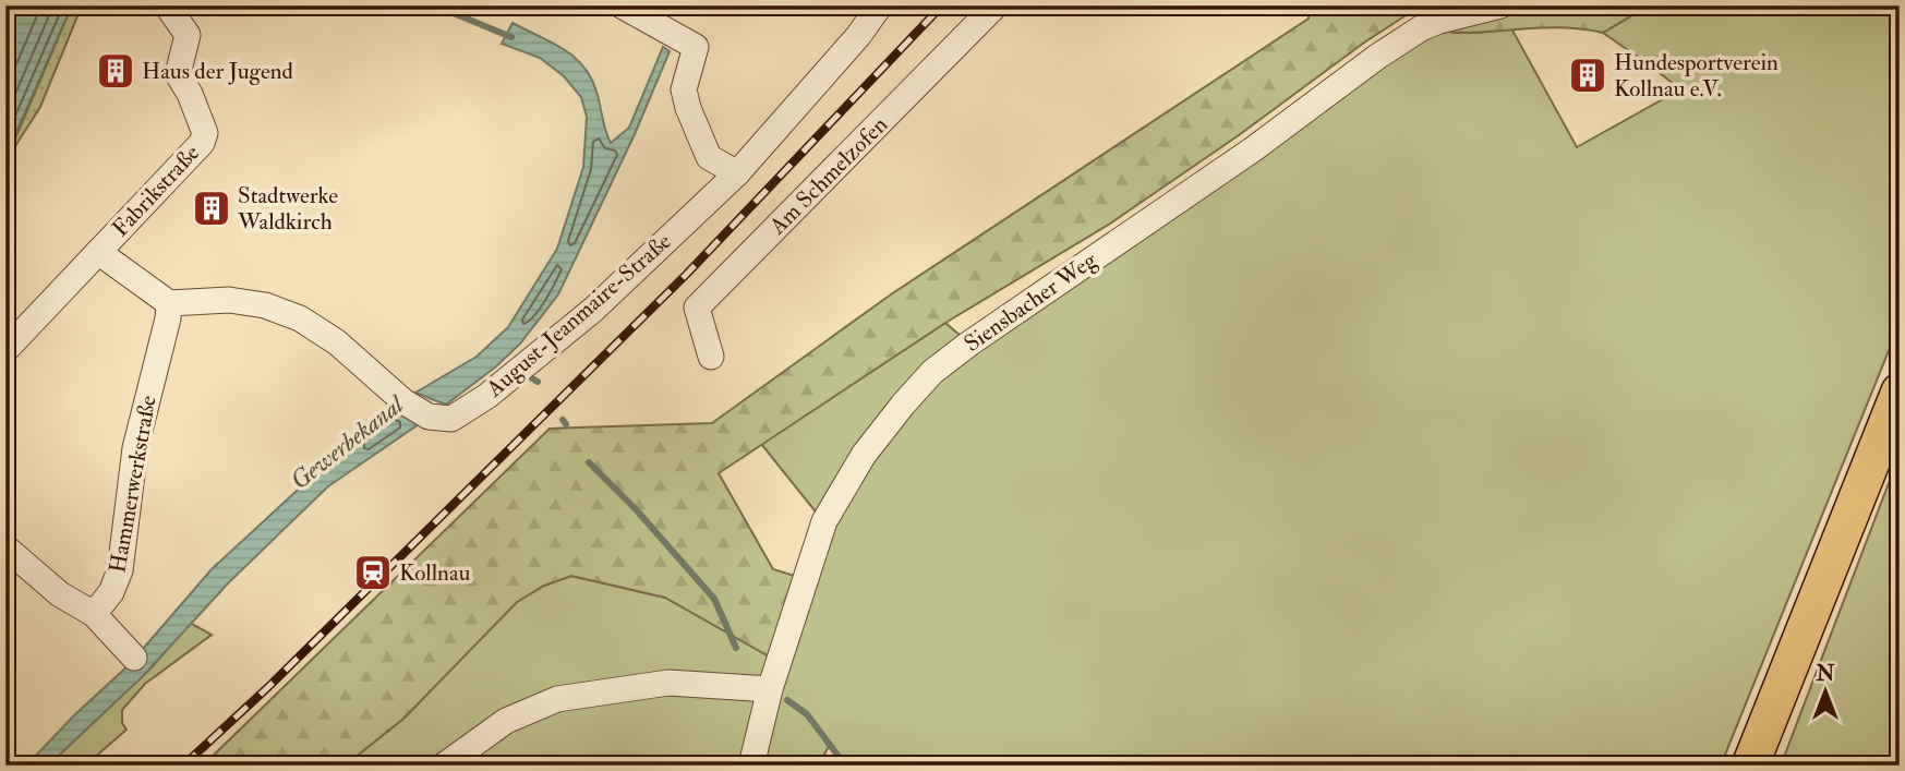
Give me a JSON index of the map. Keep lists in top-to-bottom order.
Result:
{
  "streets": {
    "street": [
      "Am Schmelzofen",
      "Fabrikstraße",
      "Siensbacher Weg",
      "August-Jeanmaire-Straße",
      "Hammerwerkstraße"
    ]
  },
  "crossings": [
    ["August-Jeanmaire-Straße", "Hammerwerkstraße"]
  ],
  "water": ["Gewerbekanal"],
  "places": {
    "building": ["Haus der Jugend", "Hundesportverein Kollnau e.V.", "Stadtwerke Waldkirch"],
    "station": ["Kollnau"]
  },
  "north": "top"
}
